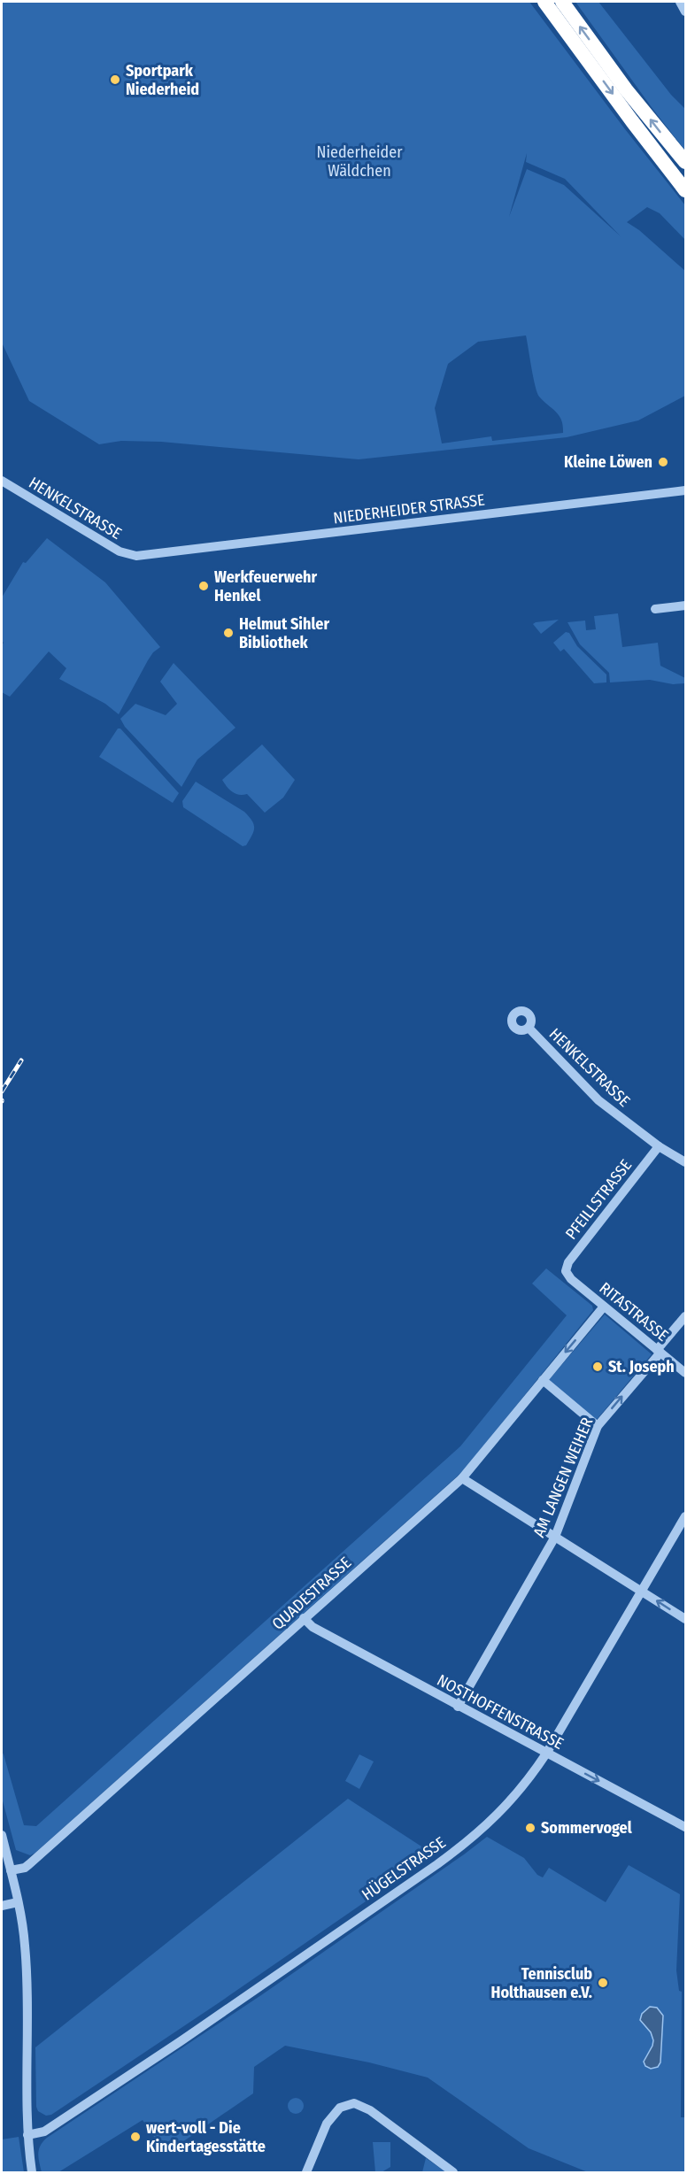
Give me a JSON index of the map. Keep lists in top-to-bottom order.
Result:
{
  "streets": {
    "street": [
      "HENKELSTRASSE",
      "NIEDERHEIDER STRASSE",
      "PFEILLSTRASSE",
      "RITASTRASSE",
      "AM LANGEN WEIHER",
      "QUADESTRASSE",
      "NOSTHOFFENSTRASSE",
      "HÜGELSTRASSE"
    ]
  },
  "crossings": [
    ["HENKELSTRASSE", "NIEDERHEIDER STRASSE"],
    ["HENKELSTRASSE", "PFEILLSTRASSE"],
    ["PFEILLSTRASSE", "RITASTRASSE"],
    ["RITASTRASSE", "AM LANGEN WEIHER"],
    ["RITASTRASSE", "QUADESTRASSE"],
    ["AM LANGEN WEIHER", "NOSTHOFFENSTRASSE"],
    ["QUADESTRASSE", "NOSTHOFFENSTRASSE"],
    ["NOSTHOFFENSTRASSE", "HÜGELSTRASSE"]
  ],
  "one_way": ["NOSTHOFFENSTRASSE"],
  "parks": ["Niederheider Wäldchen"],
  "places": [
    "Sportpark Niederheid",
    "Kleine Löwen",
    "Werkfeuerwehr Henkel",
    "Helmut Sihler Bibliothek",
    "St. Joseph",
    "Sommervogel",
    "Tennisclub Holthausen e.V.",
    "wert-voll - Die Kindertagesstätte"
  ]
}
